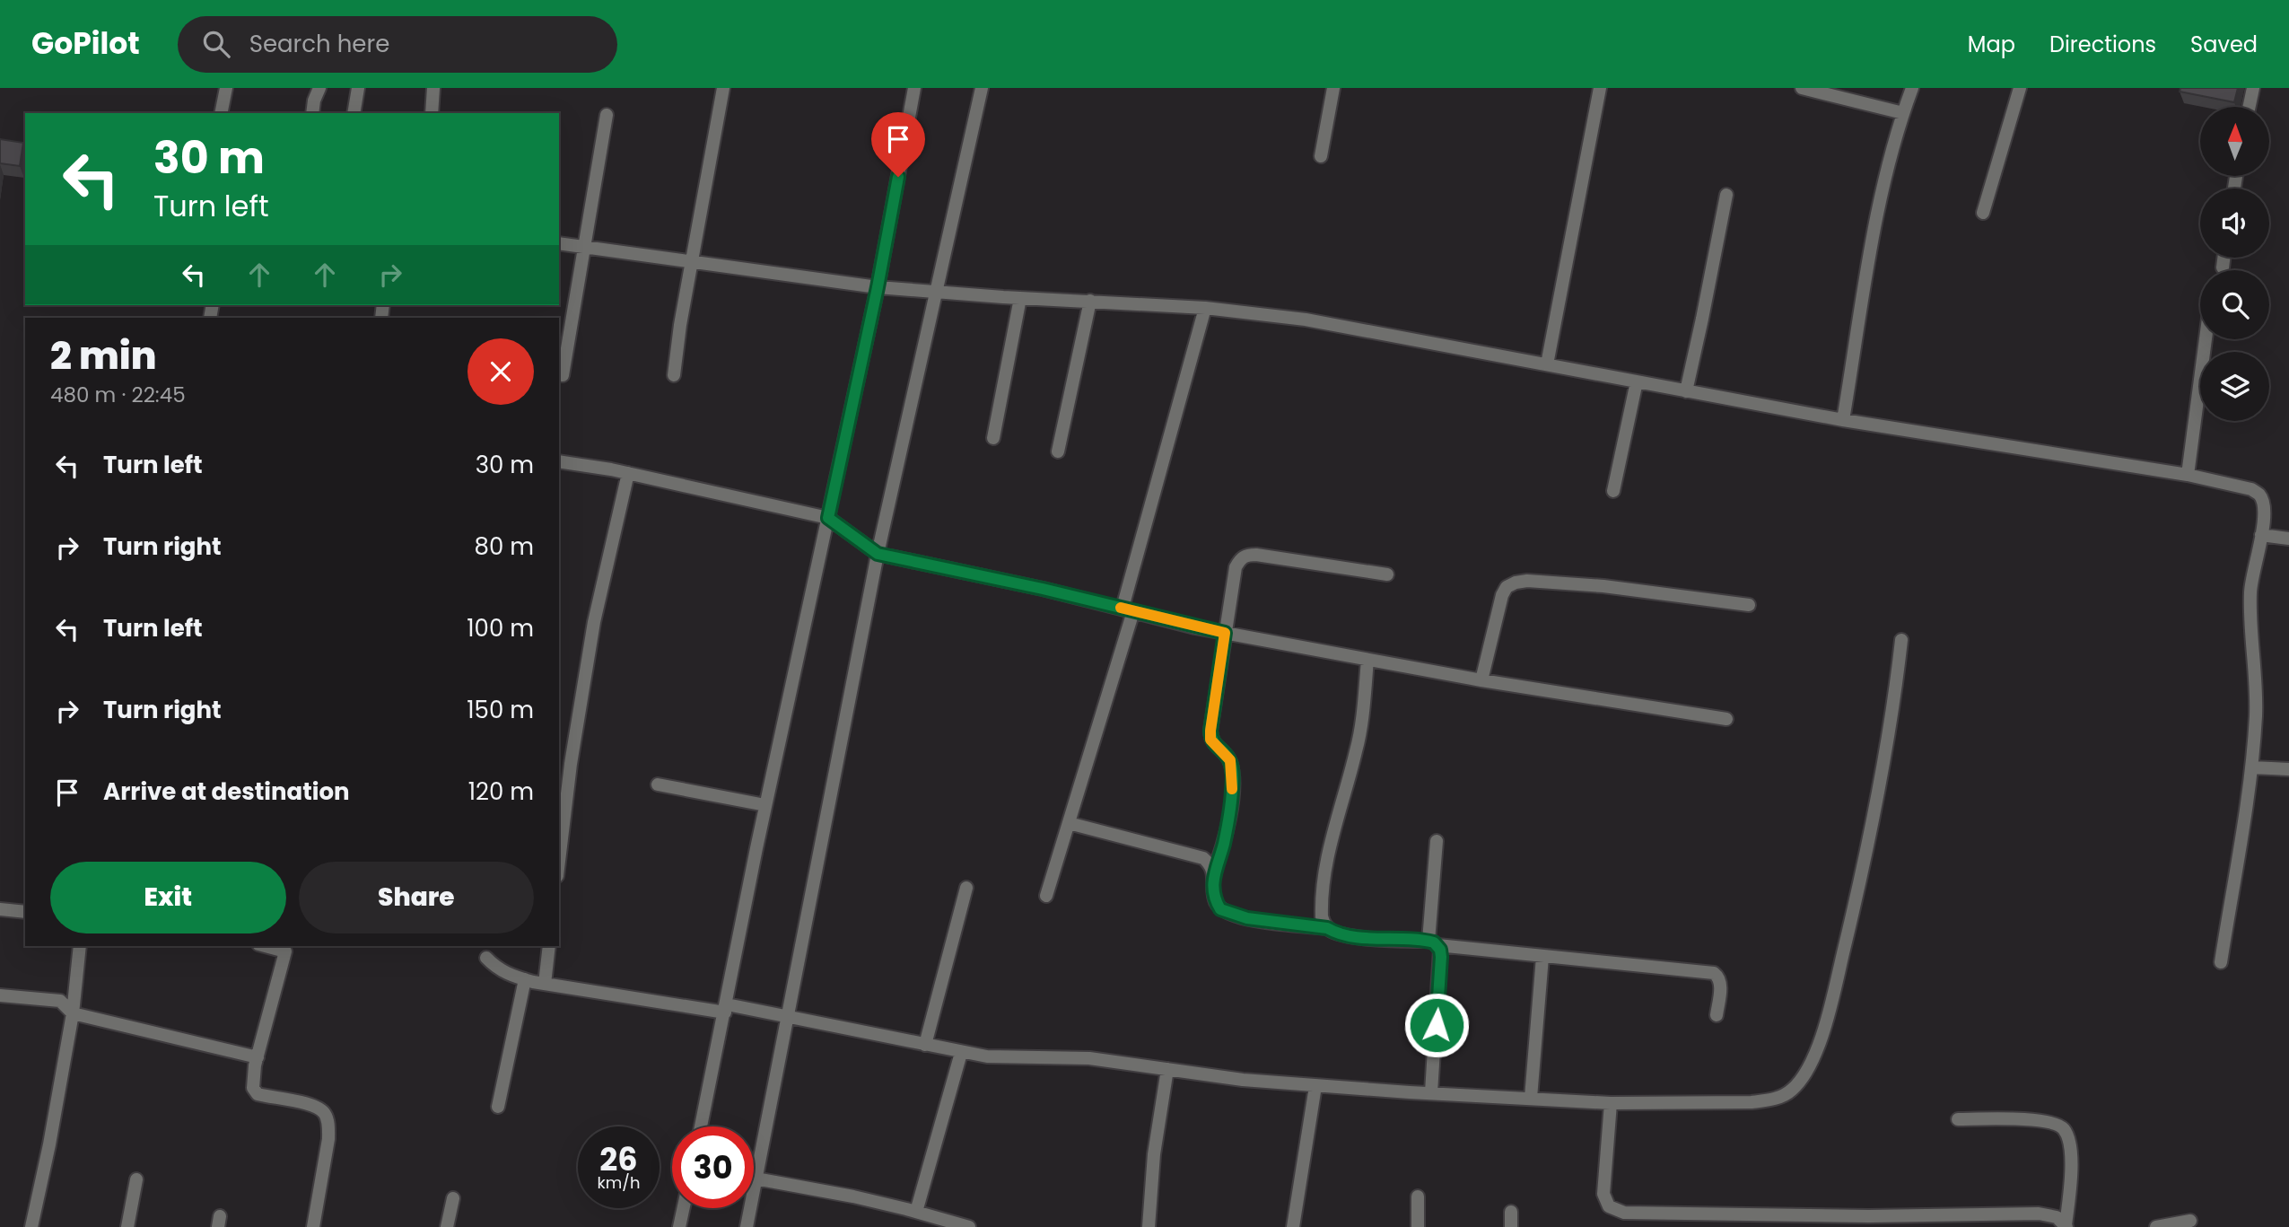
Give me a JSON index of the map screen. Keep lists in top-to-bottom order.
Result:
{
  "north": "top",
  "page": {
    "header": "GoPilot",
    "search": "Search here",
    "nav": ["Map", "Directions", "Saved"],
    "turn": ["30 m", "Turn left"],
    "heading": ["2 min", "480 m · 22:45"],
    "list": [
      {
        "name": "Turn left",
        "value": "30 m"
      },
      {
        "name": "Turn right",
        "value": "80 m"
      },
      {
        "name": "Turn left",
        "value": "100 m"
      },
      {
        "name": "Turn right",
        "value": "150 m"
      },
      {
        "name": "Arrive at destination",
        "value": "120 m"
      }
    ],
    "buttons": ["Exit", "Share"],
    "speed": "26 km/h",
    "limit": "30"
  }
}
